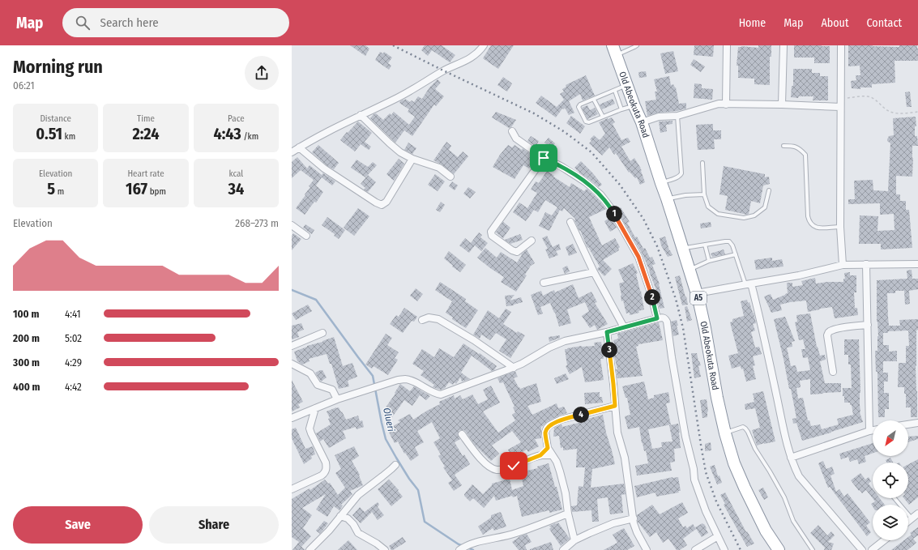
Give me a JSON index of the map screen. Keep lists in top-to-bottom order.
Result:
{
  "streets": {
    "highway": ["Old Abeokuta Road", "A5"]
  },
  "water": ["Olueri"],
  "north": "bottom left",
  "page": {
    "header": "Map",
    "search": "Search here",
    "nav": [
      "Home",
      "Map",
      "About",
      "Contact"
    ],
    "heading": ["Morning run", "06:21"],
    "stats": [
      ["Distance", "0.51 km"],
      ["Time", "2:24"],
      ["Pace", "4:43 /km"],
      ["Elevation", "5 m"],
      ["Heart rate", "167 bpm"],
      ["kcal", "34"]
    ],
    "pins": [
      "1",
      "2",
      "3",
      "4"
    ],
    "chart": ["Elevation", "268–273 m"],
    "list": [
      {
        "name": "100 m",
        "note": "4:41"
      },
      {
        "name": "200 m",
        "note": "5:02"
      },
      {
        "name": "300 m",
        "note": "4:29"
      },
      {
        "name": "400 m",
        "note": "4:42"
      }
    ],
    "buttons": ["Save", "Share"]
  }
}
